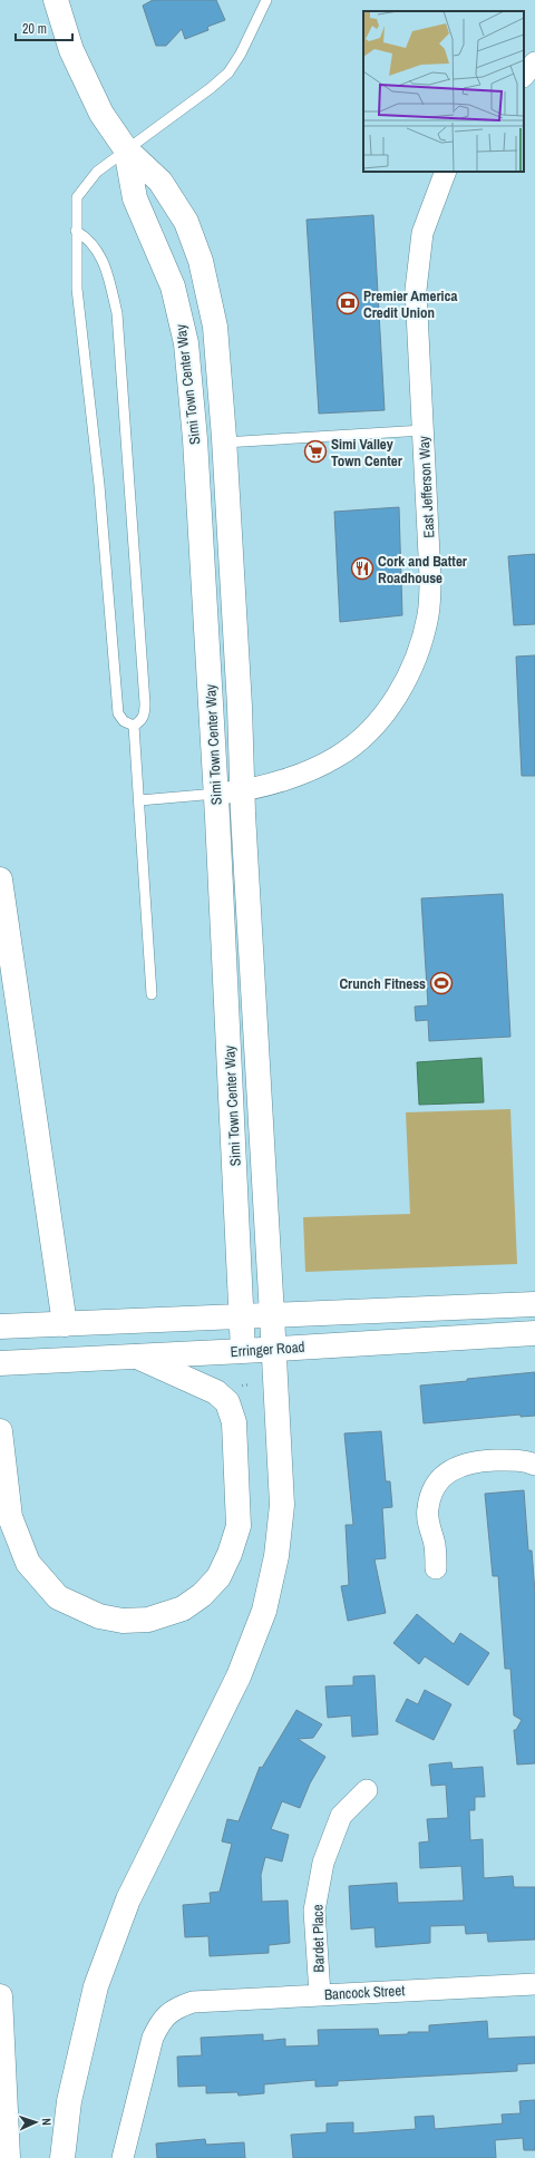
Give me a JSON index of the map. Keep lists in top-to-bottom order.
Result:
{
  "streets": {
    "main road": ["Simi Town Center Way", "Erringer Road"],
    "street": ["East Jefferson Way", "Bardet Place", "Bancock Street"]
  },
  "crossings": [
    ["Simi Town Center Way", "East Jefferson Way"],
    ["Simi Town Center Way", "Erringer Road"],
    ["Bardet Place", "Bancock Street"]
  ],
  "places": {
    "bank": ["Premier America Credit Union"],
    "supermarket": ["Simi Valley Town Center"],
    "restaurant": ["Cork and Batter Roadhouse"],
    "sports": ["Crunch Fitness"]
  },
  "scale_bar": "20 m",
  "north": "right"
}
